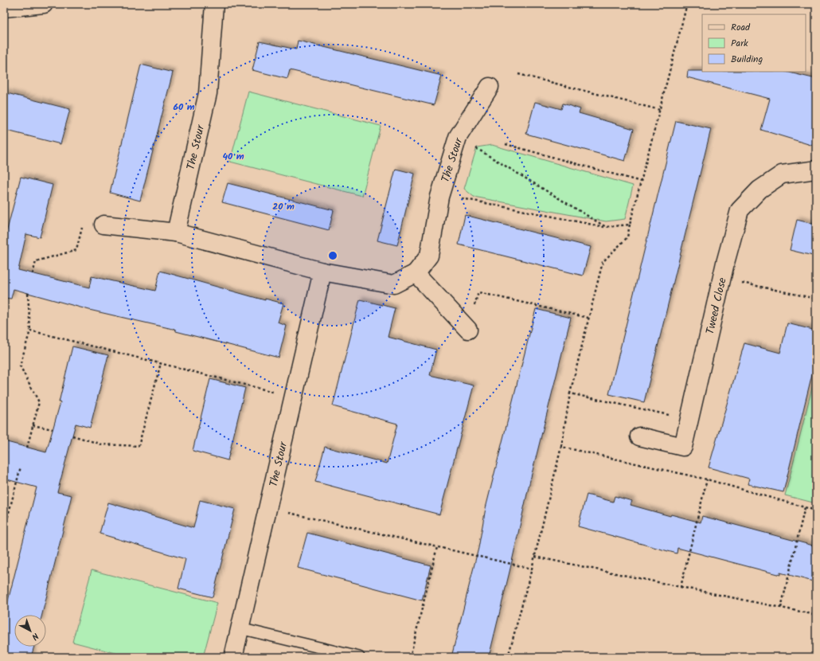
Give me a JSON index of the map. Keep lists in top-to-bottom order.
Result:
{
  "streets": {
    "street": ["The Stour", "Tweed Close"]
  },
  "legend": ["Road", "Park", "Building"],
  "north": "bottom right",
  "rings": ["60 m", "40 m", "20 m"]
}
